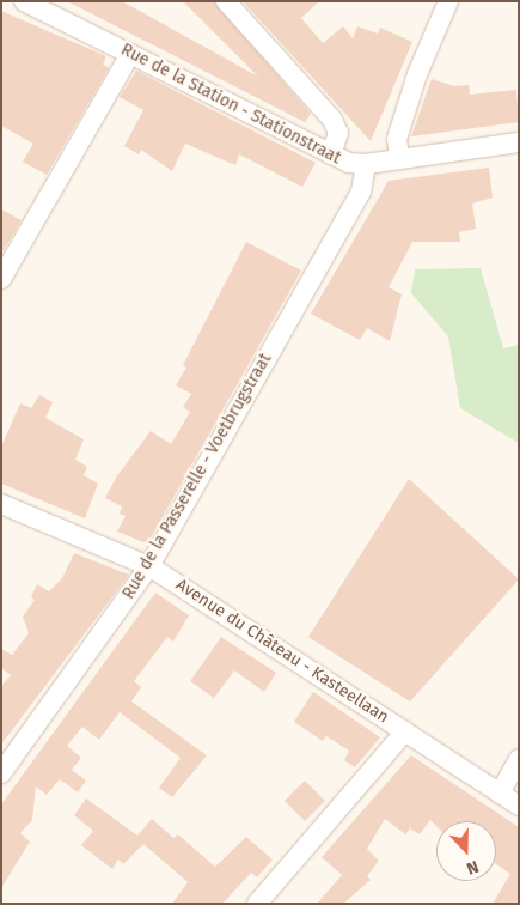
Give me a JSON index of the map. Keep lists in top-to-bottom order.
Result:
{
  "streets": {
    "street": ["Rue de la Station - Stationstraat", "Rue de la Passerelle - Voetbrugstraat", "Avenue du Château - Kasteellaan"]
  },
  "crossings": [
    ["Rue de la Station - Stationstraat", "Rue de la Passerelle - Voetbrugstraat"],
    ["Rue de la Passerelle - Voetbrugstraat", "Avenue du Château - Kasteellaan"]
  ],
  "north": "bottom"
}
